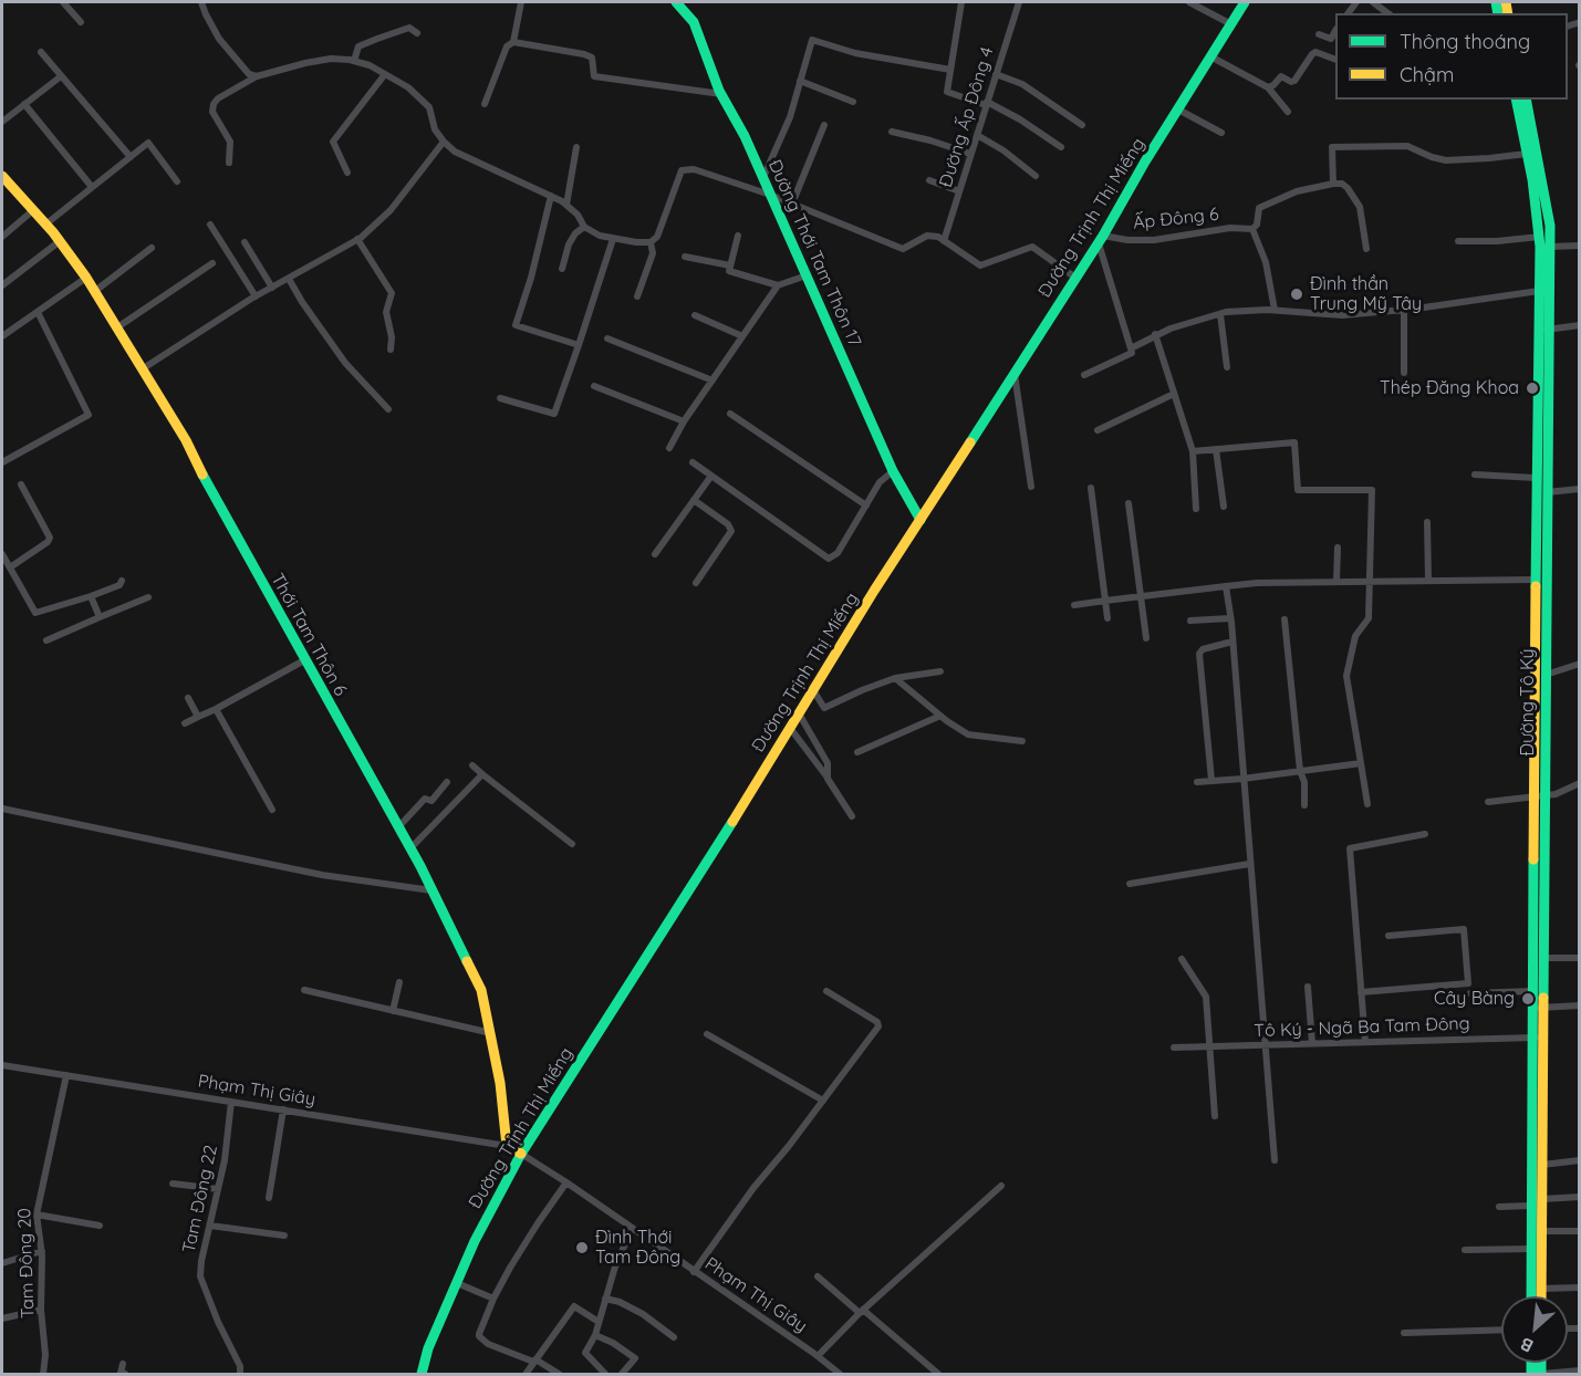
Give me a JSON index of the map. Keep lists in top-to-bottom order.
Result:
{
  "streets": {
    "main road": [
      "Đường Trịnh Thị Miếng",
      "Đường Thới Tam Thôn 17",
      "Thới Tam Thôn 6",
      "Đường Tô Ký"
    ],
    "street": [
      "Đường Ấp Đông 4",
      "Ấp Đông 6",
      "Tô Ký - Ngã Ba Tam Đông",
      "Phạm Thị Giây",
      "Tam Đông 22",
      "Tam Đông 20"
    ]
  },
  "crossings": [
    ["Đường Trịnh Thị Miếng", "Ấp Đông 6"],
    ["Đường Trịnh Thị Miếng", "Đường Thới Tam Thôn 17"],
    ["Đường Trịnh Thị Miếng", "Phạm Thị Giây"],
    ["Thới Tam Thôn 6", "Phạm Thị Giây"],
    ["Đường Tô Ký", "Tô Ký - Ngã Ba Tam Đông"],
    ["Phạm Thị Giây", "Tam Đông 22"],
    ["Phạm Thị Giây", "Tam Đông 20"]
  ],
  "places": [
    "Đình thần Trung Mỹ Tây",
    "Thép Đăng Khoa",
    "Cây Bàng",
    "Đình Thới Tam Đông"
  ],
  "legend": ["Thông thoáng", "Chậm"],
  "north": "bottom left"
}
